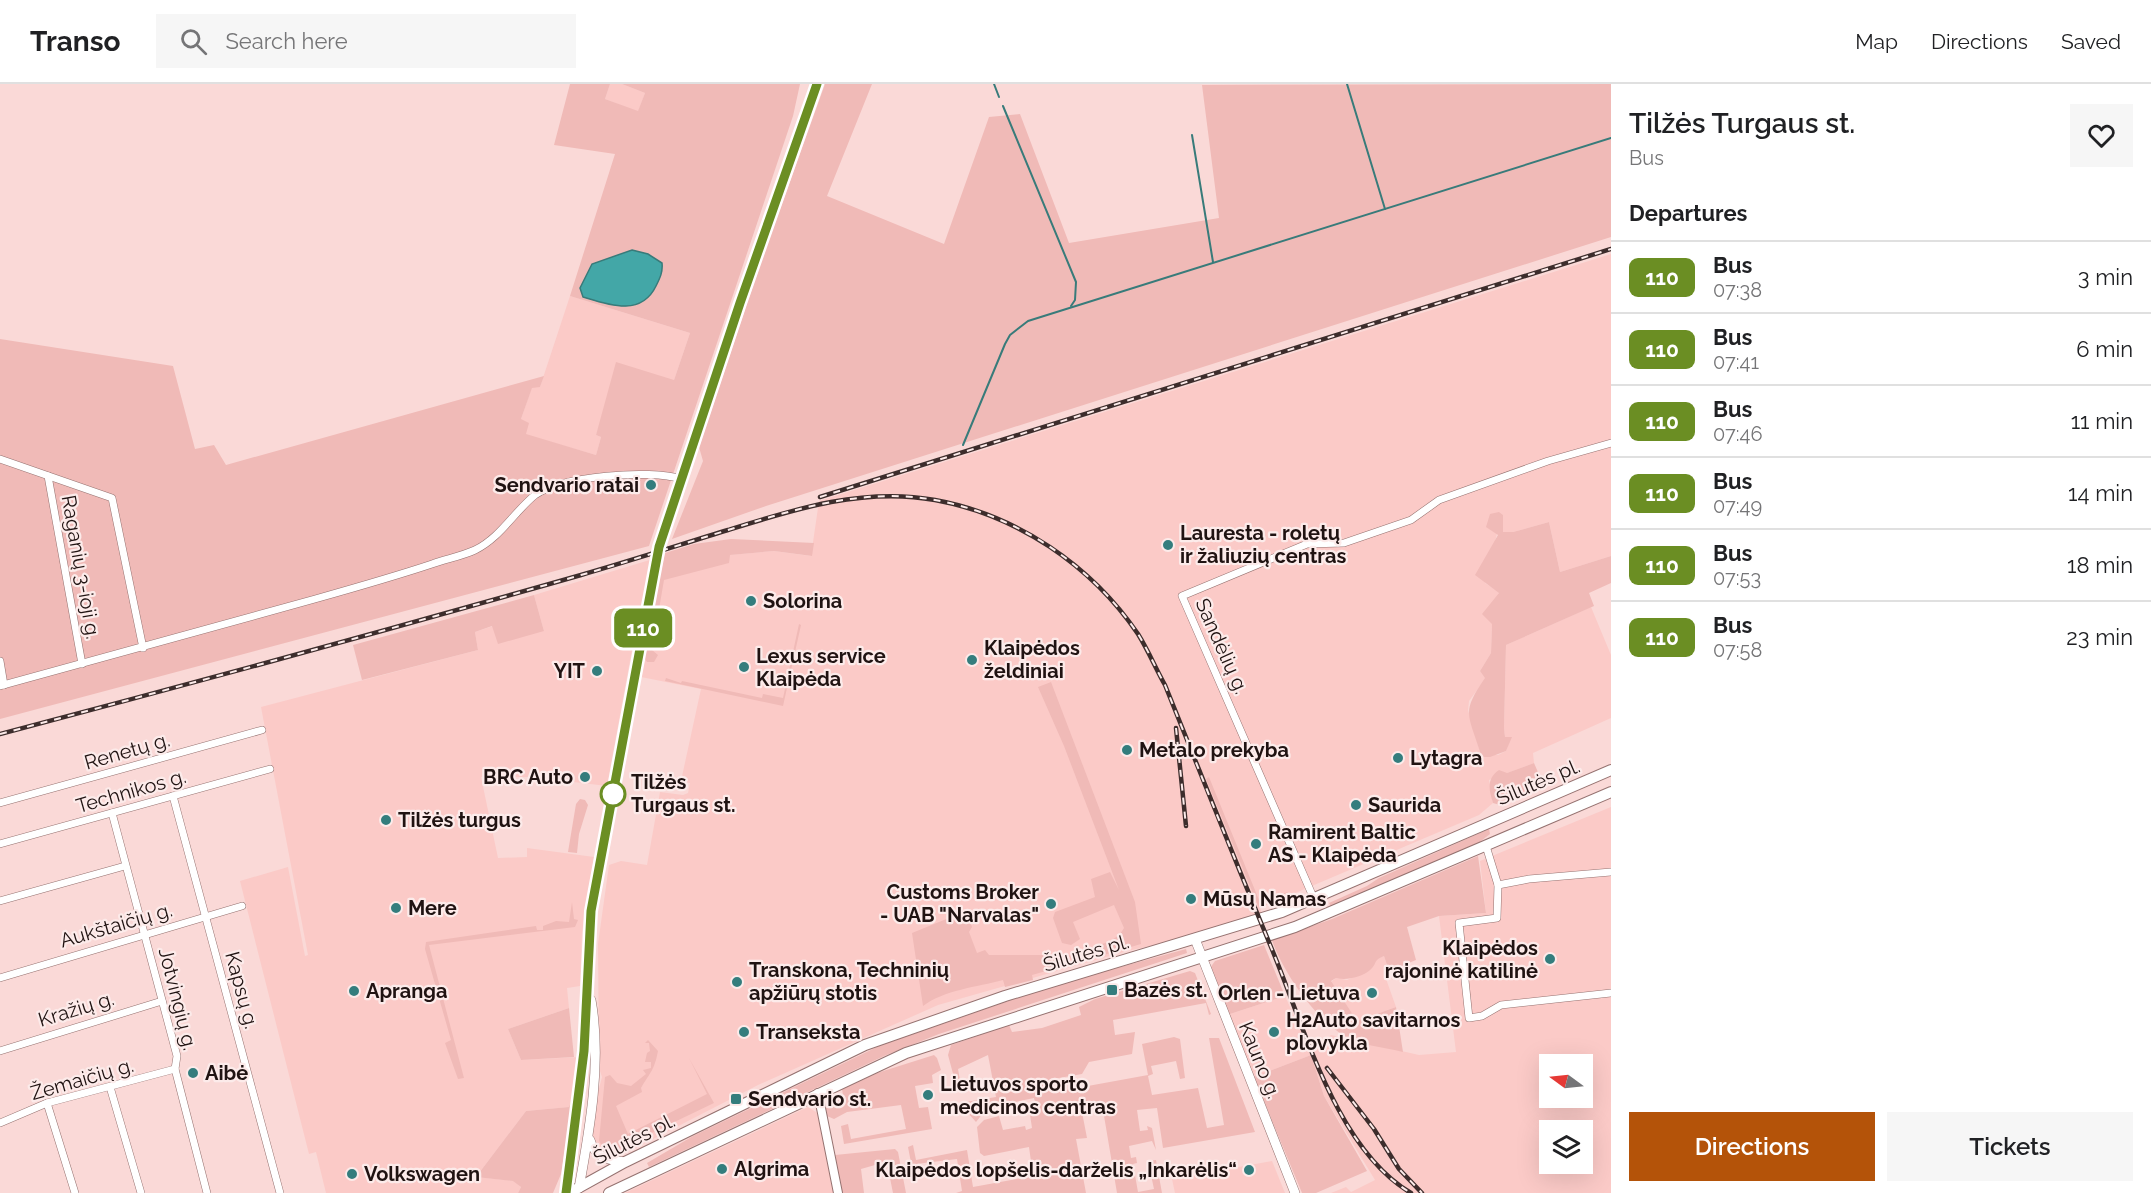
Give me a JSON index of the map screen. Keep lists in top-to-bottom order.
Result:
{
  "streets": {
    "main road": ["Šilutės pl.", "Kauno g."],
    "street": [
      "Raganių 3-ioji g.",
      "Sandėlių g.",
      "Renetų g.",
      "Technikos g.",
      "Aukštaičių g.",
      "Kapsų g.",
      "Jotvingių g.",
      "Kražių g.",
      "Žemaičių g."
    ]
  },
  "crossings": [
    ["Sandėlių g.", "Šilutės pl."],
    ["Šilutės pl.", "Kauno g."],
    ["Technikos g.", "Kapsų g."],
    ["Technikos g.", "Jotvingių g."],
    ["Aukštaičių g.", "Kapsų g."],
    ["Aukštaičių g.", "Jotvingių g."],
    ["Jotvingių g.", "Kražių g."],
    ["Jotvingių g.", "Žemaičių g."]
  ],
  "places": {
    "other": [
      "Sendvario ratai",
      "Lauresta - roletų ir žaliuzių centras",
      "Solorina",
      "Klaipėdos želdiniai",
      "Lexus service Klaipėda",
      "YIT",
      "Metalo prekyba",
      "Lytagra",
      "BRC Auto",
      "Tilžės Turgaus st.",
      "Saurida",
      "Tilžės turgus",
      "Ramirent Baltic AS - Klaipėda",
      "Mūsų Namas",
      "Customs Broker - UAB \"Narvalas\"",
      "Mere",
      "Klaipėdos rajoninė katilinė",
      "Transkona, Techninių apžiūrų stotis",
      "Apranga",
      "Orlen - Lietuva",
      "Transeksta",
      "H2Auto savitarnos plovykla",
      "Aibė",
      "Lietuvos sporto medicinos centras",
      "Algrima",
      "Klaipėdos lopšelis-darželis „Inkarėlis“",
      "Volkswagen"
    ],
    "transit": ["Bazės st.", "Sendvario st."]
  },
  "lines": ["bus line 110"],
  "north": "left",
  "page": {
    "header": "Transo",
    "search": "Search here",
    "nav": ["Map", "Directions", "Saved"],
    "on_map": "110",
    "heading": [
      ["Tilžės Turgaus st.", "Bus"],
      "Departures"
    ],
    "list": [
      {
        "mark": "110",
        "name": "Bus",
        "note": "07:38",
        "value": "3 min"
      },
      {
        "mark": "110",
        "name": "Bus",
        "note": "07:41",
        "value": "6 min"
      },
      {
        "mark": "110",
        "name": "Bus",
        "note": "07:46",
        "value": "11 min"
      },
      {
        "mark": "110",
        "name": "Bus",
        "note": "07:49",
        "value": "14 min"
      },
      {
        "mark": "110",
        "name": "Bus",
        "note": "07:53",
        "value": "18 min"
      },
      {
        "mark": "110",
        "name": "Bus",
        "note": "07:58",
        "value": "23 min"
      }
    ],
    "buttons": ["Directions", "Tickets"]
  }
}
